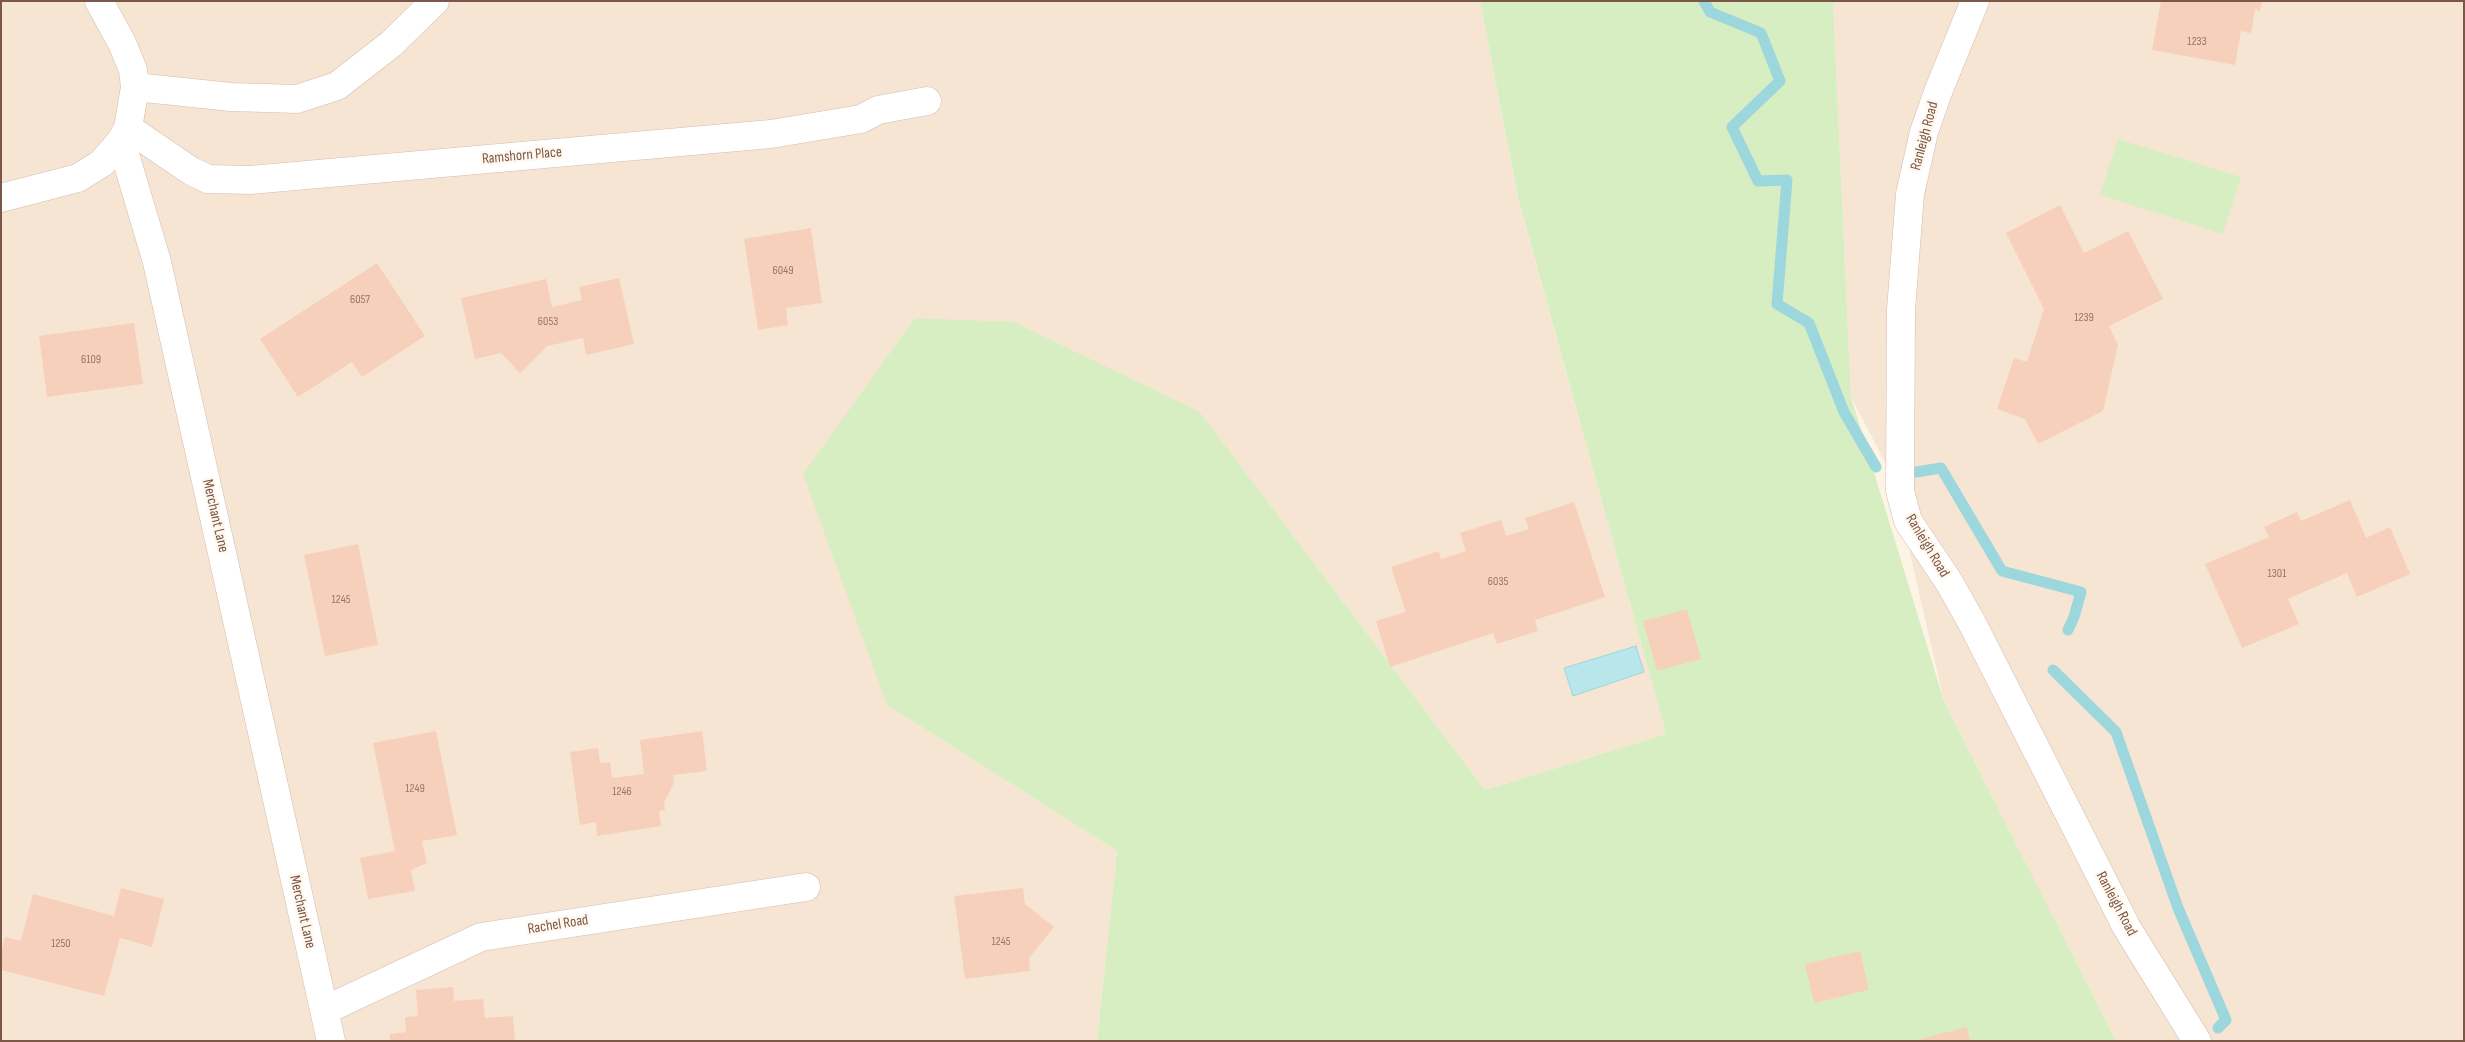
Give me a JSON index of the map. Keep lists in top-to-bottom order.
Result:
{
  "streets": {
    "street": [
      "Ranleigh Road",
      "Ramshorn Place",
      "Merchant Lane",
      "Rachel Road"
    ]
  },
  "crossings": [
    ["Ramshorn Place", "Merchant Lane"],
    ["Merchant Lane", "Rachel Road"]
  ],
  "house_numbers": [
    "1233",
    "6049",
    "6057",
    "1239",
    "6053",
    "6109",
    "1301",
    "6035",
    "1245",
    "1249",
    "1246",
    "1245",
    "1250"
  ]
}
